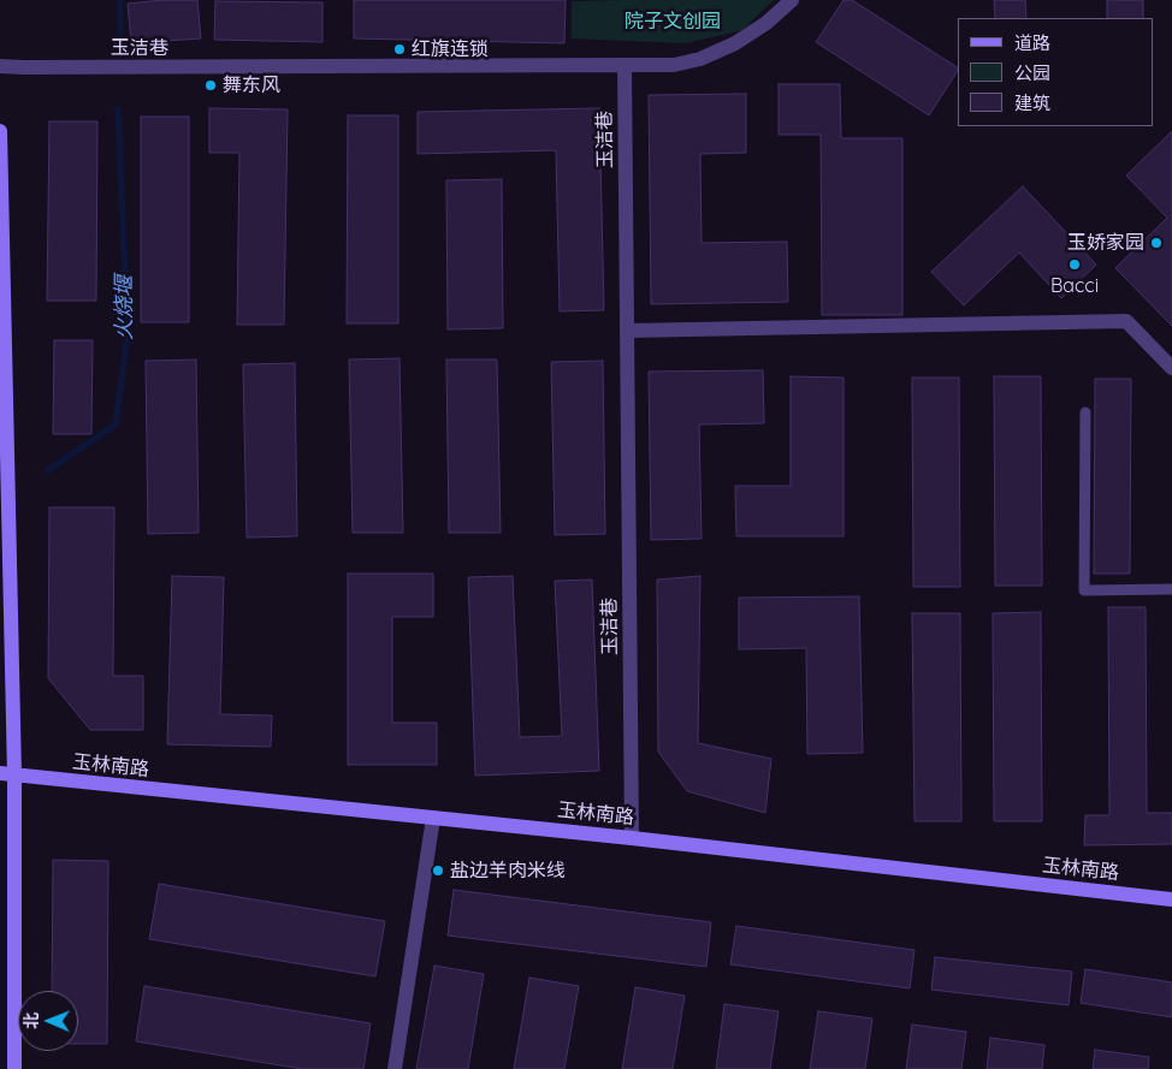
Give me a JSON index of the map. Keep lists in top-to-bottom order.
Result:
{
  "streets": {
    "main road": ["玉林南路"],
    "street": ["玉洁巷"]
  },
  "crossings": [
    ["玉洁巷", "玉林南路"]
  ],
  "water": ["火烧堰"],
  "parks": ["院子文创园"],
  "places": [
    "红旗连锁",
    "舞东风",
    "玉娇家园",
    "Bacci",
    "盐边羊肉米线"
  ],
  "legend": ["道路", "公园", "建筑"],
  "north": "left"
}
